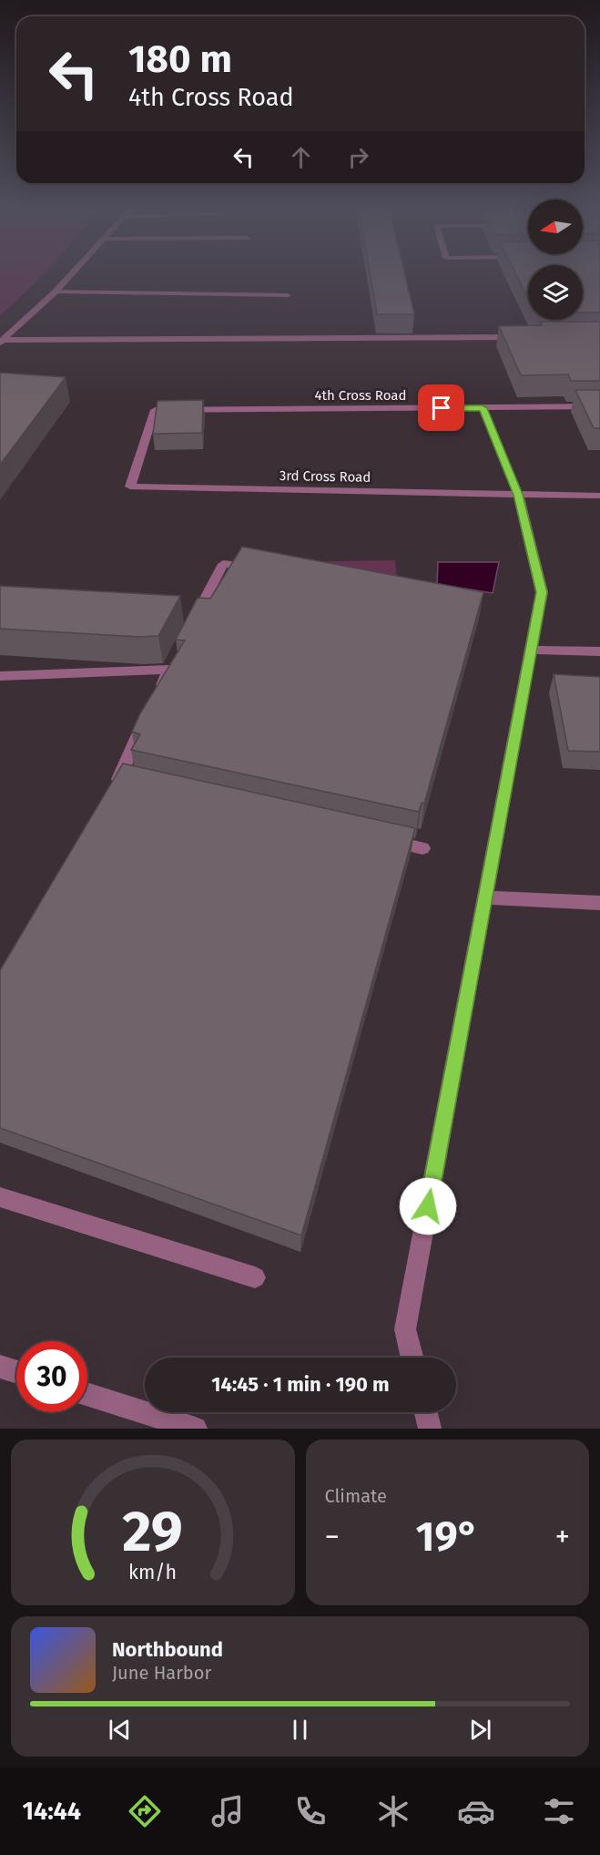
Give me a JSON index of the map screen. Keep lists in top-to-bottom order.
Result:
{
  "streets": {
    "street": ["4th Cross Road", "3rd Cross Road"]
  },
  "crossings": [
    ["4th Cross Road", "3rd Cross Road"]
  ],
  "north": "left",
  "page": {
    "turn": ["180 m", "4th Cross Road"],
    "limit": "30",
    "trip": "14:45 · 1 min · 190 m",
    "tile": "Climate",
    "heat": ["−", "19°", "+"],
    "song": ["Northbound", "June Harbor"],
    "tabs": "14:44",
    "gauge": ["29", "km/h"]
  }
}
